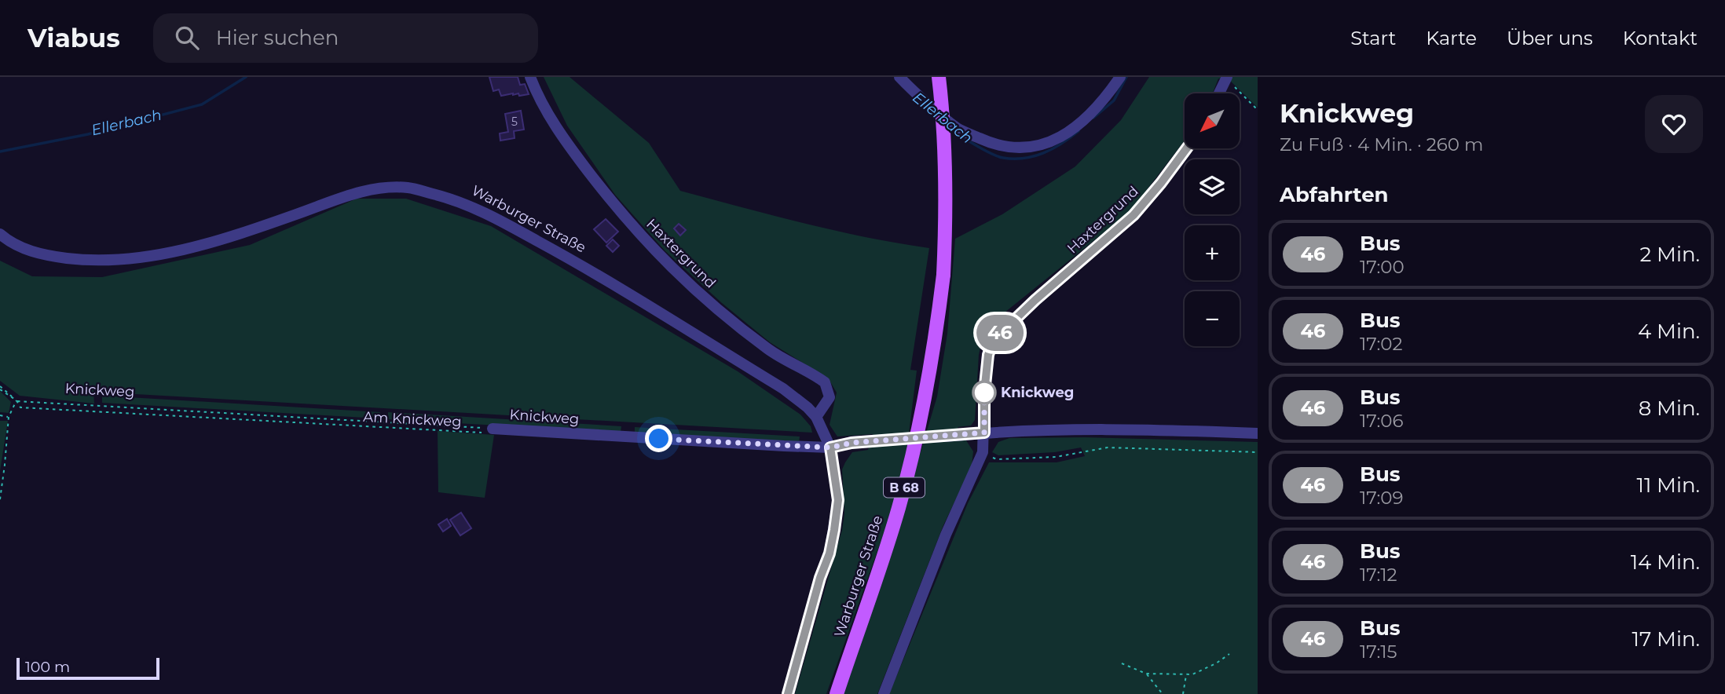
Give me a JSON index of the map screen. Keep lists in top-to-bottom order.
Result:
{
  "streets": {
    "main road": ["Warburger Straße", "B 68"],
    "street": ["Haxtergrund", "Knickweg"],
    "path": ["Am Knickweg"]
  },
  "crossings": [
    ["Warburger Straße", "Haxtergrund"],
    ["Warburger Straße", "Knickweg"],
    ["Haxtergrund", "Knickweg"],
    ["Knickweg", "Am Knickweg"]
  ],
  "water": ["Ellerbach"],
  "places": ["Knickweg"],
  "lines": ["bus line 46"],
  "house_numbers": ["5"],
  "scale_bar": "100 m",
  "north": "bottom left",
  "page": {
    "header": "Viabus",
    "search": "Hier suchen",
    "nav": [
      "Start",
      "Karte",
      "Über uns",
      "Kontakt"
    ],
    "on_map": "46",
    "heading": [
      ["Knickweg", "Zu Fuß · 4 Min. · 260 m"],
      "Abfahrten"
    ],
    "map_buttons": ["+", "−"],
    "list": [
      {
        "mark": "46",
        "name": "Bus",
        "note": "17:00",
        "value": "2 Min."
      },
      {
        "mark": "46",
        "name": "Bus",
        "note": "17:02",
        "value": "4 Min."
      },
      {
        "mark": "46",
        "name": "Bus",
        "note": "17:06",
        "value": "8 Min."
      },
      {
        "mark": "46",
        "name": "Bus",
        "note": "17:09",
        "value": "11 Min."
      },
      {
        "mark": "46",
        "name": "Bus",
        "note": "17:12",
        "value": "14 Min."
      },
      {
        "mark": "46",
        "name": "Bus",
        "note": "17:15",
        "value": "17 Min."
      }
    ],
    "scale": "100 m"
  }
}
